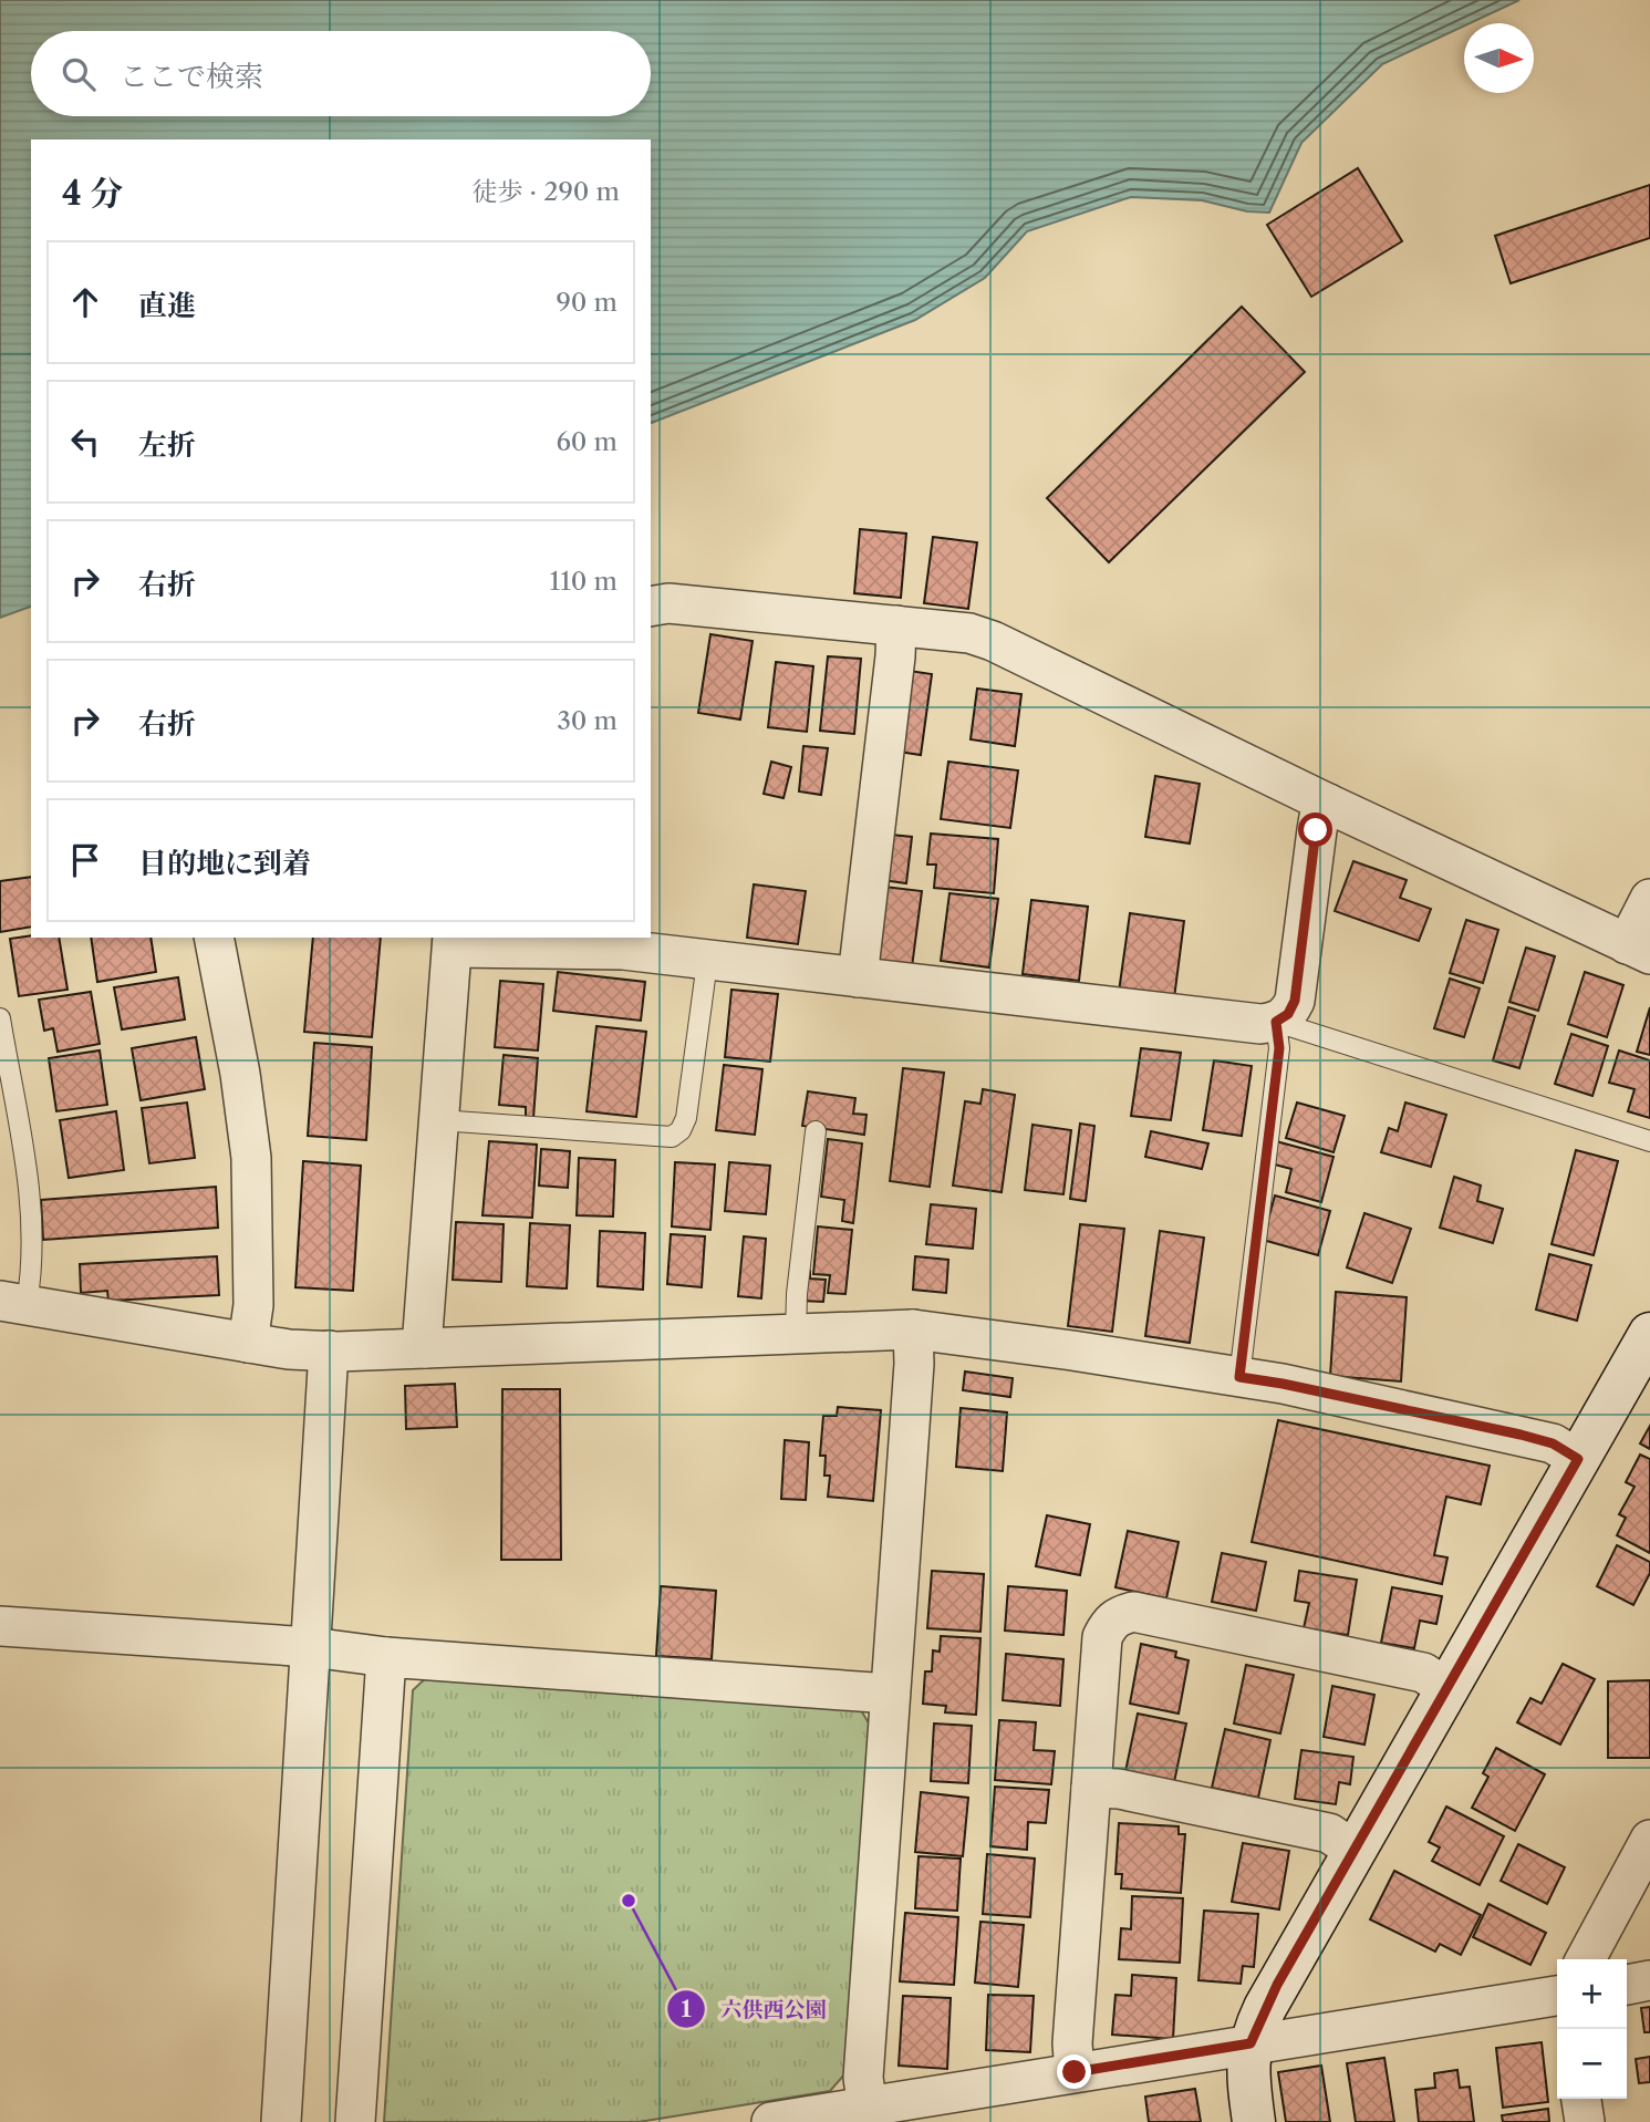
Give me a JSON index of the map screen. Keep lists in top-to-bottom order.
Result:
{
  "places": ["六供西公園"],
  "north": "right",
  "page": {
    "search": "ここで検索",
    "heading": ["4 分", "徒歩 · 290 m"],
    "list": [
      ["直進", "90 m"],
      ["左折", "60 m"],
      ["右折", "110 m"],
      ["右折", "30 m"],
      "目的地に到着"
    ],
    "map_buttons": ["+", "−"]
  }
}
